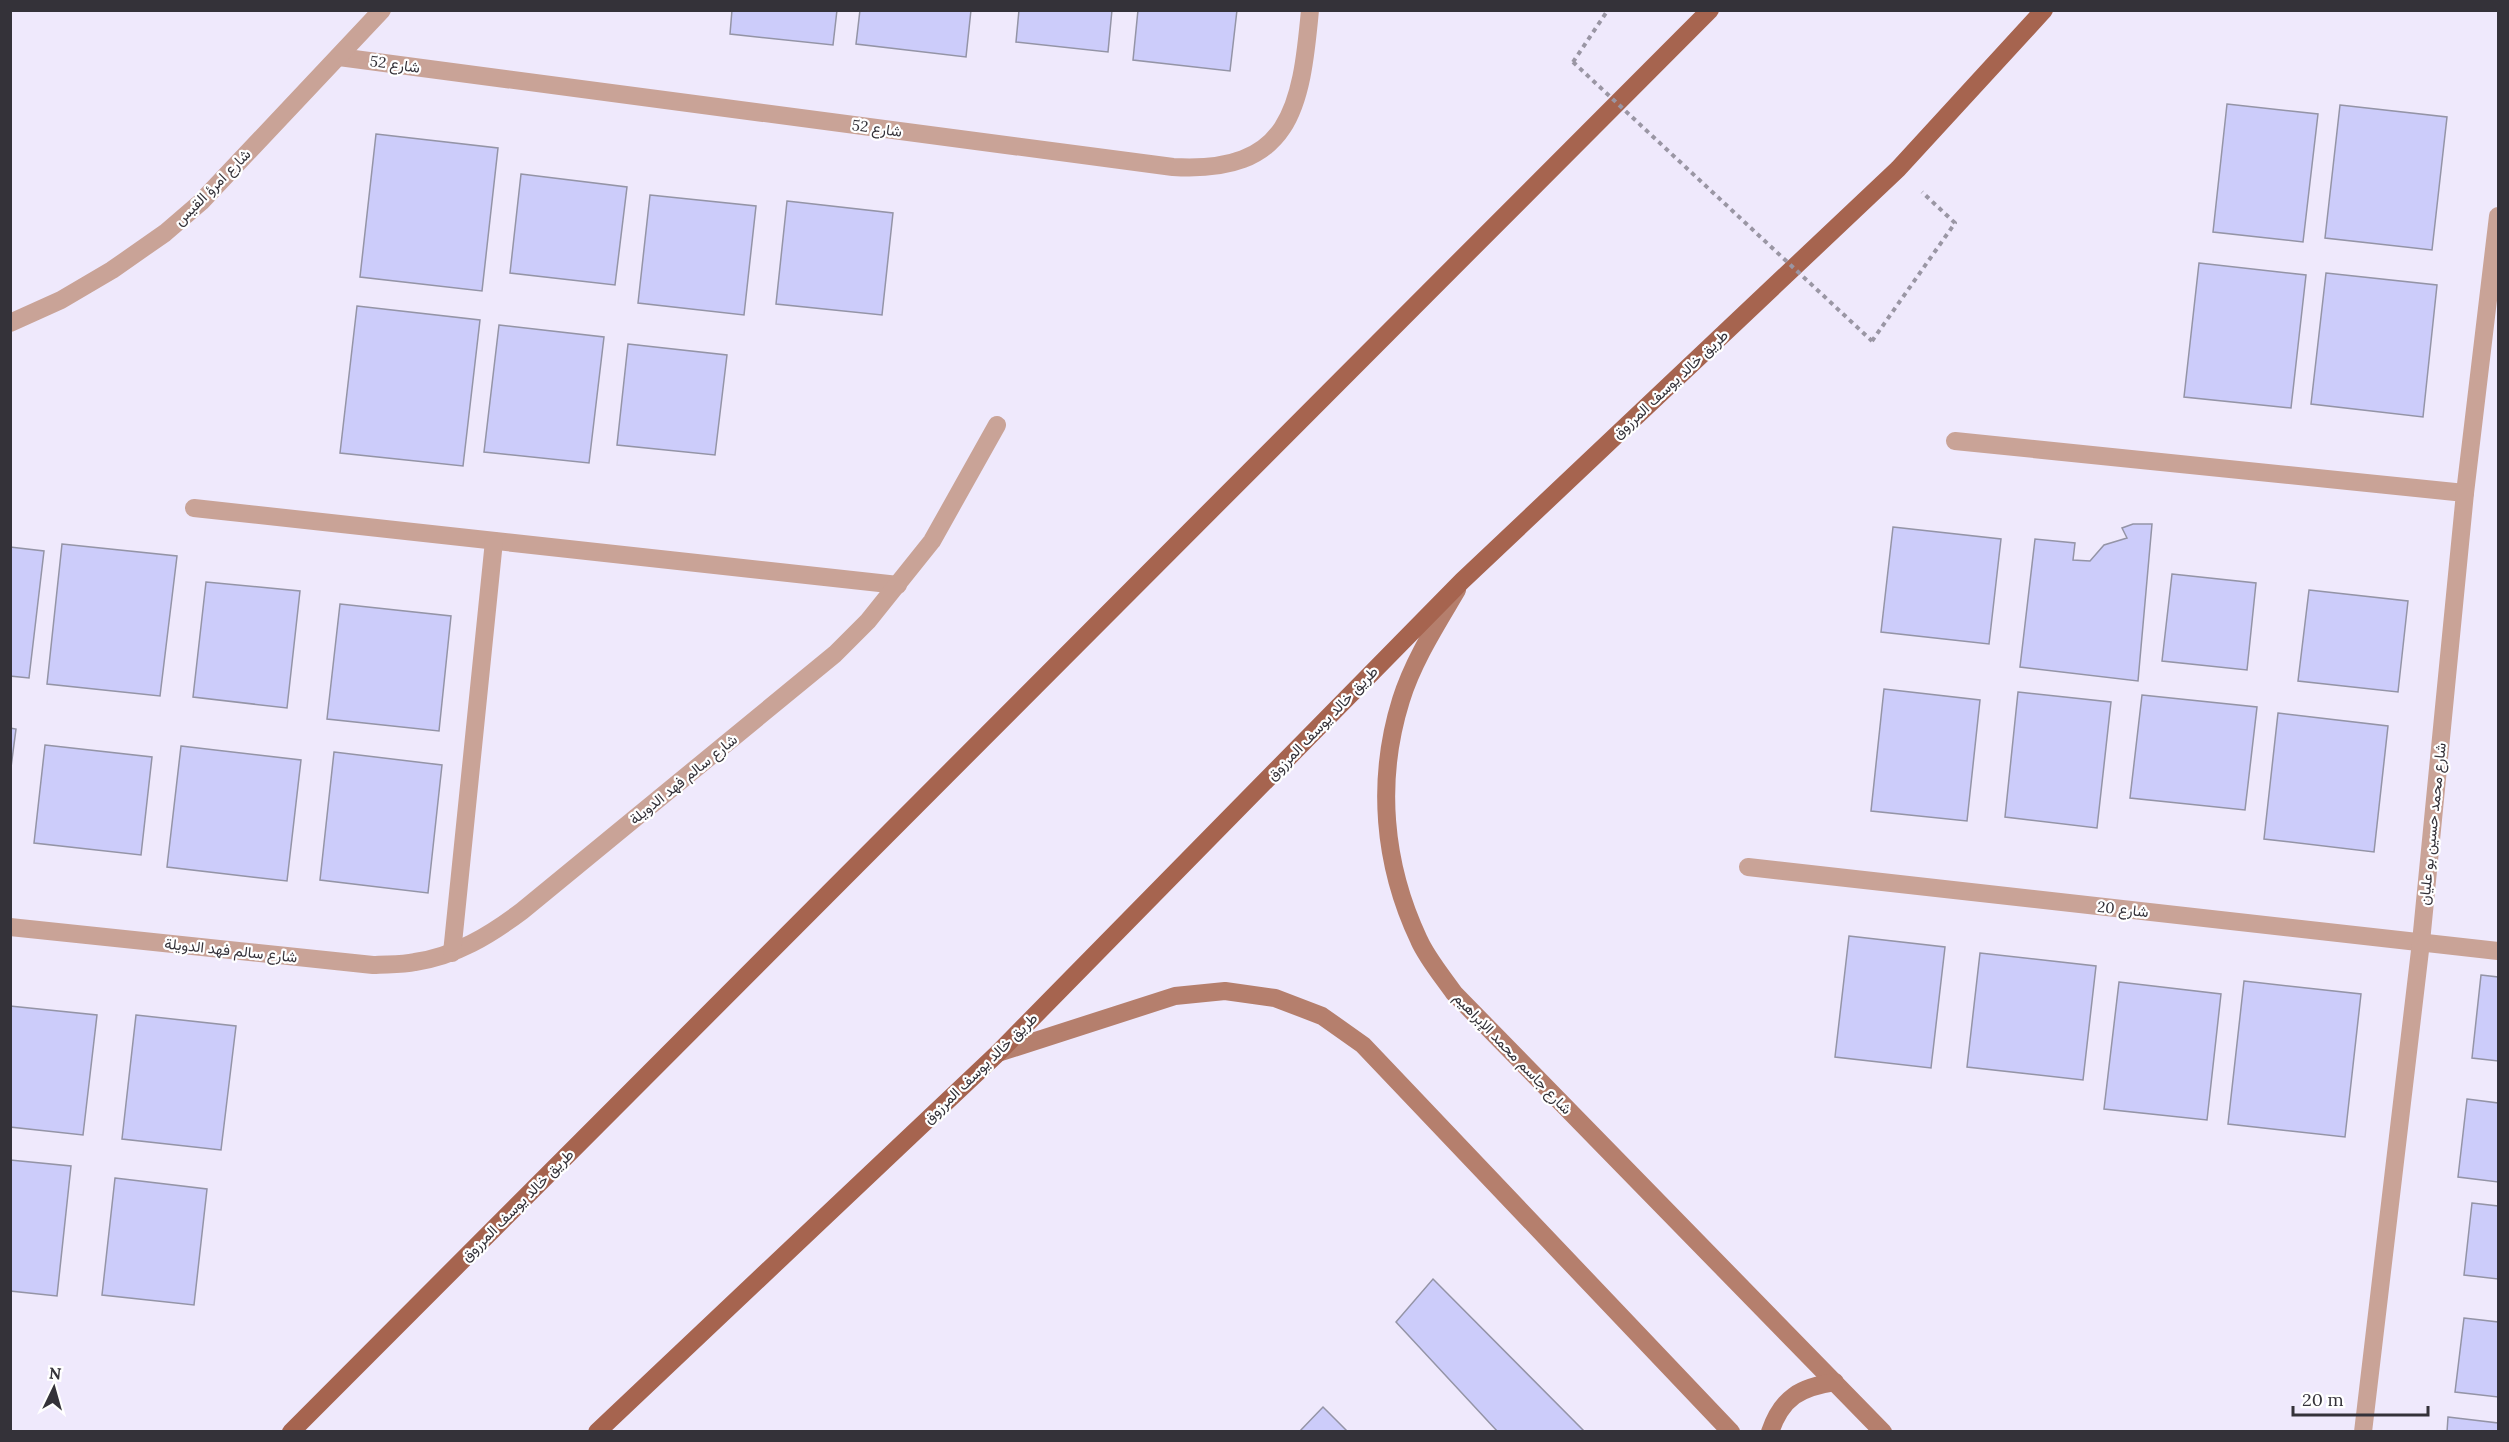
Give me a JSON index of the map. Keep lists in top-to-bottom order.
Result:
{
  "streets": {
    "main road": ["طريق خالد يوسف المرزوق"],
    "street": [
      "شارع 52",
      "شارع امرؤ القيس",
      "شارع سالم فهد الدويلة",
      "شارع محمد حسين بو عليان",
      "شارع 20",
      "شارع جاسم محمد الإبراهيم"
    ]
  },
  "crossings": [
    ["شارع 52", "شارع امرؤ القيس"],
    ["طريق خالد يوسف المرزوق", "شارع جاسم محمد الإبراهيم"],
    ["شارع محمد حسين بو عليان", "شارع 20"]
  ],
  "scale_bar": "20 m",
  "north": "top"
}
